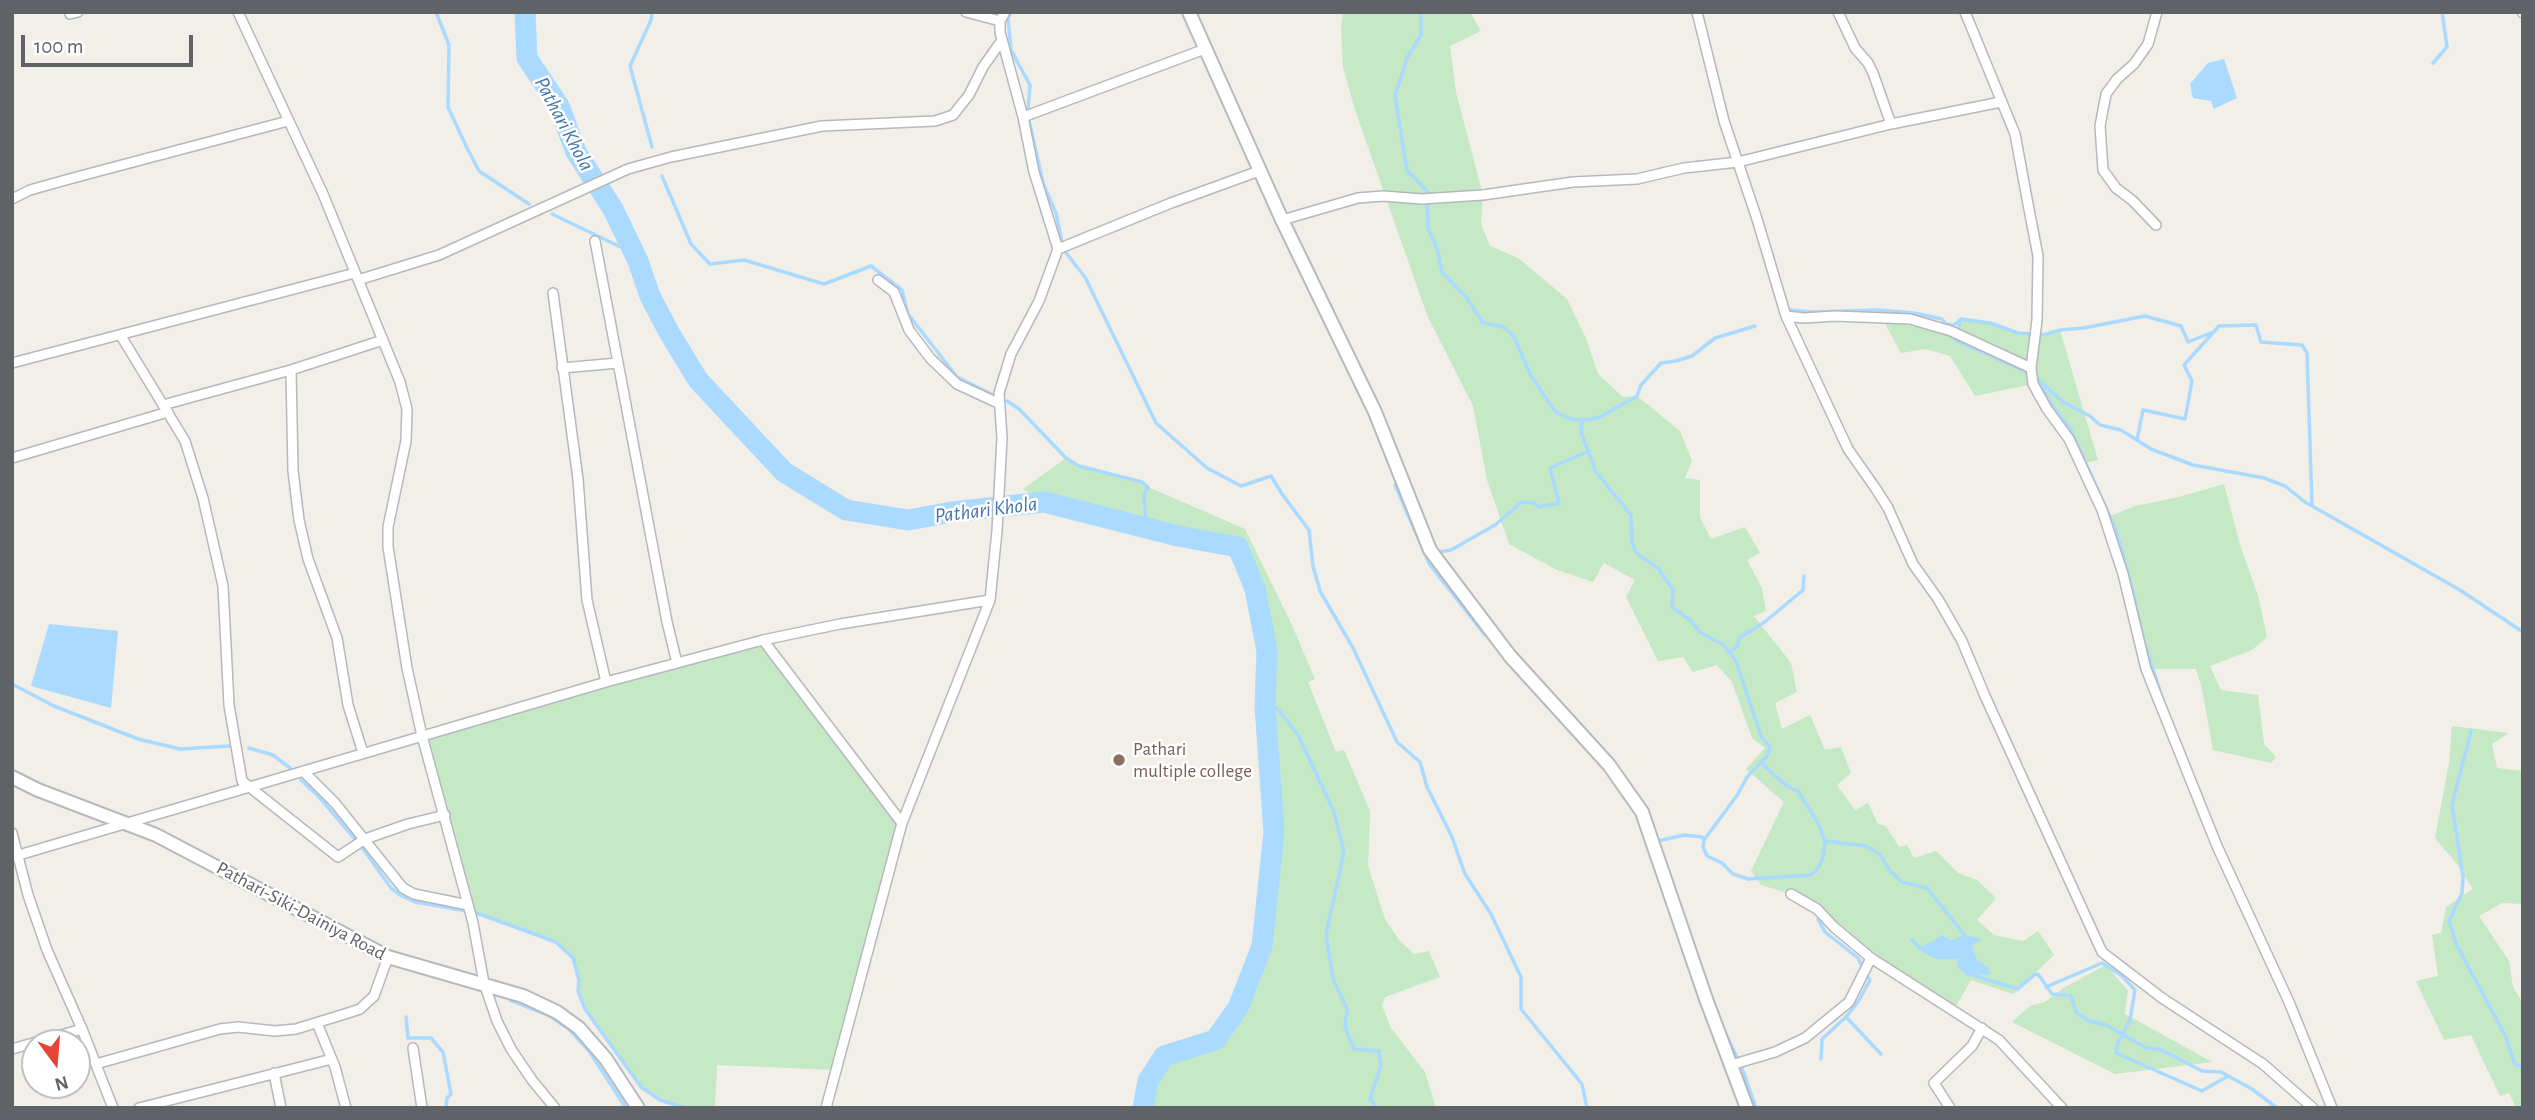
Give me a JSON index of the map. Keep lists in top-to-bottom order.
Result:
{
  "streets": {
    "street": ["Pathari-Siki-Dainiya Road"]
  },
  "water": ["Pathari Khola"],
  "places": ["Pathari multiple college"],
  "scale_bar": "100 m",
  "north": "bottom"
}
